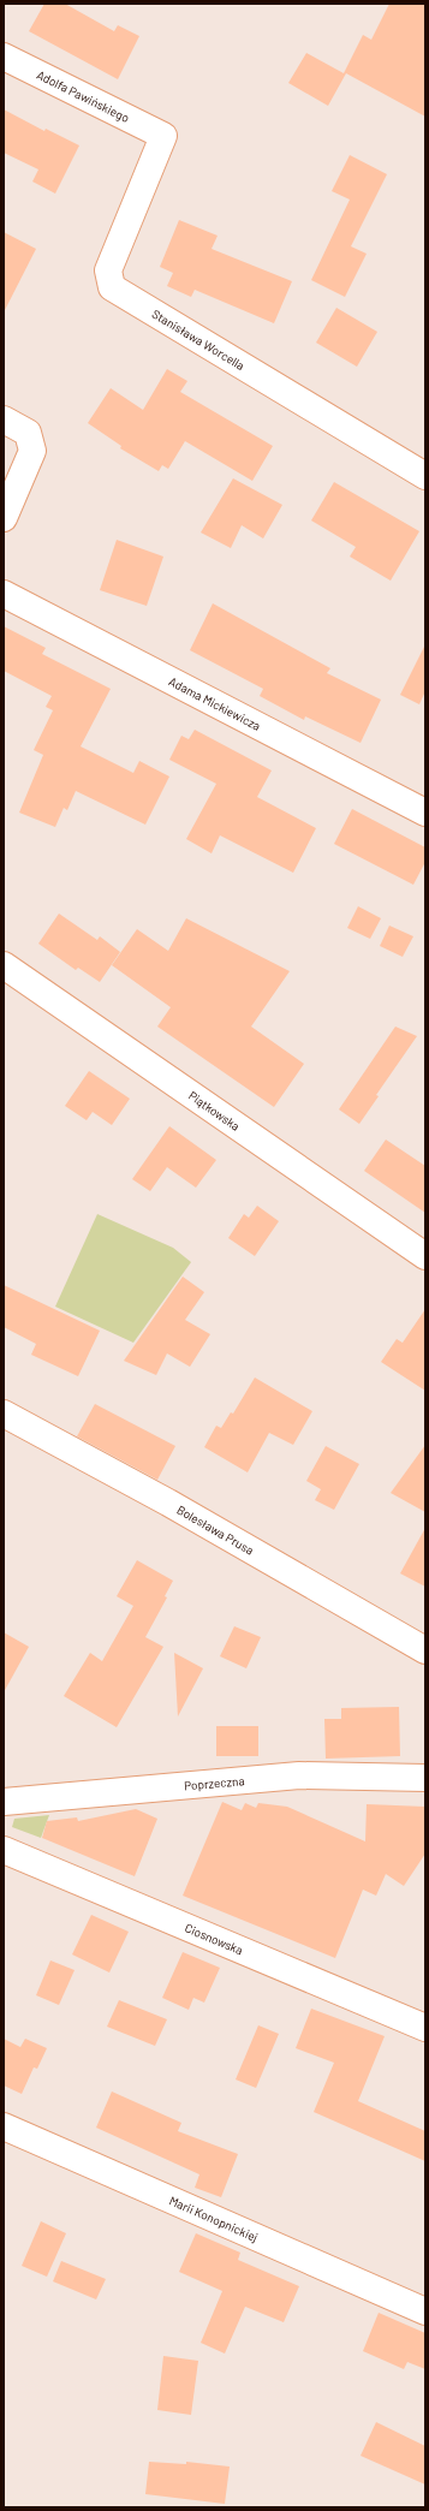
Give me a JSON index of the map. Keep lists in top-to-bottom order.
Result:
{
  "streets": {
    "street": [
      "Adolfa Pawińskiego",
      "Stanisława Worcella",
      "Adama Mickiewicza",
      "Piątkowska",
      "Bolesława Prusa",
      "Poprzeczna",
      "Ciosnowska",
      "Marii Konopnickiej"
    ]
  },
  "crossings": [
    ["Adolfa Pawińskiego", "Stanisława Worcella"]
  ]
}
